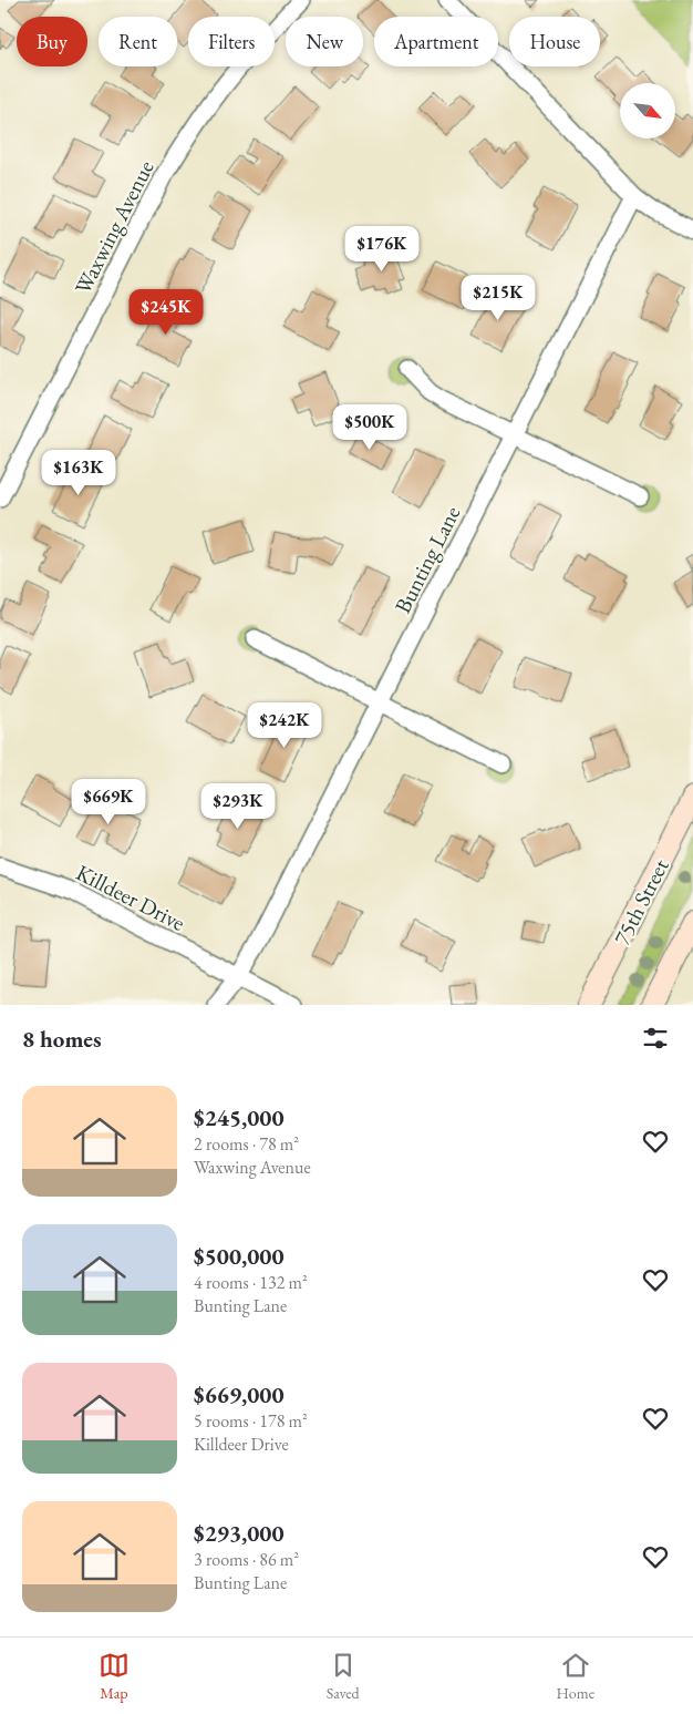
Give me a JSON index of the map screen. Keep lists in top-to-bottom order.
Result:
{
  "streets": {
    "main road": ["75th Street"],
    "street": ["Waxwing Avenue", "Bunting Lane", "Killdeer Drive"]
  },
  "crossings": [
    ["Bunting Lane", "Killdeer Drive"]
  ],
  "north": "bottom right",
  "page": {
    "chip": [
      "Buy",
      "Rent",
      "Filters",
      "New",
      "Apartment",
      "House"
    ],
    "price": [
      "$176K",
      "$215K",
      "$245K",
      "$500K",
      "$163K",
      "$242K",
      "$669K",
      "$293K"
    ],
    "heading": "8 homes",
    "list": [
      {
        "name": "$245,000",
        "note": "2 rooms · 78 m² · Waxwing Avenue"
      },
      {
        "name": "$500,000",
        "note": "4 rooms · 132 m² · Bunting Lane"
      },
      {
        "name": "$669,000",
        "note": "5 rooms · 178 m² · Killdeer Drive"
      },
      {
        "name": "$293,000",
        "note": "3 rooms · 86 m² · Bunting Lane"
      }
    ],
    "tabs": ["Map", "Saved", "Home"]
  }
}
